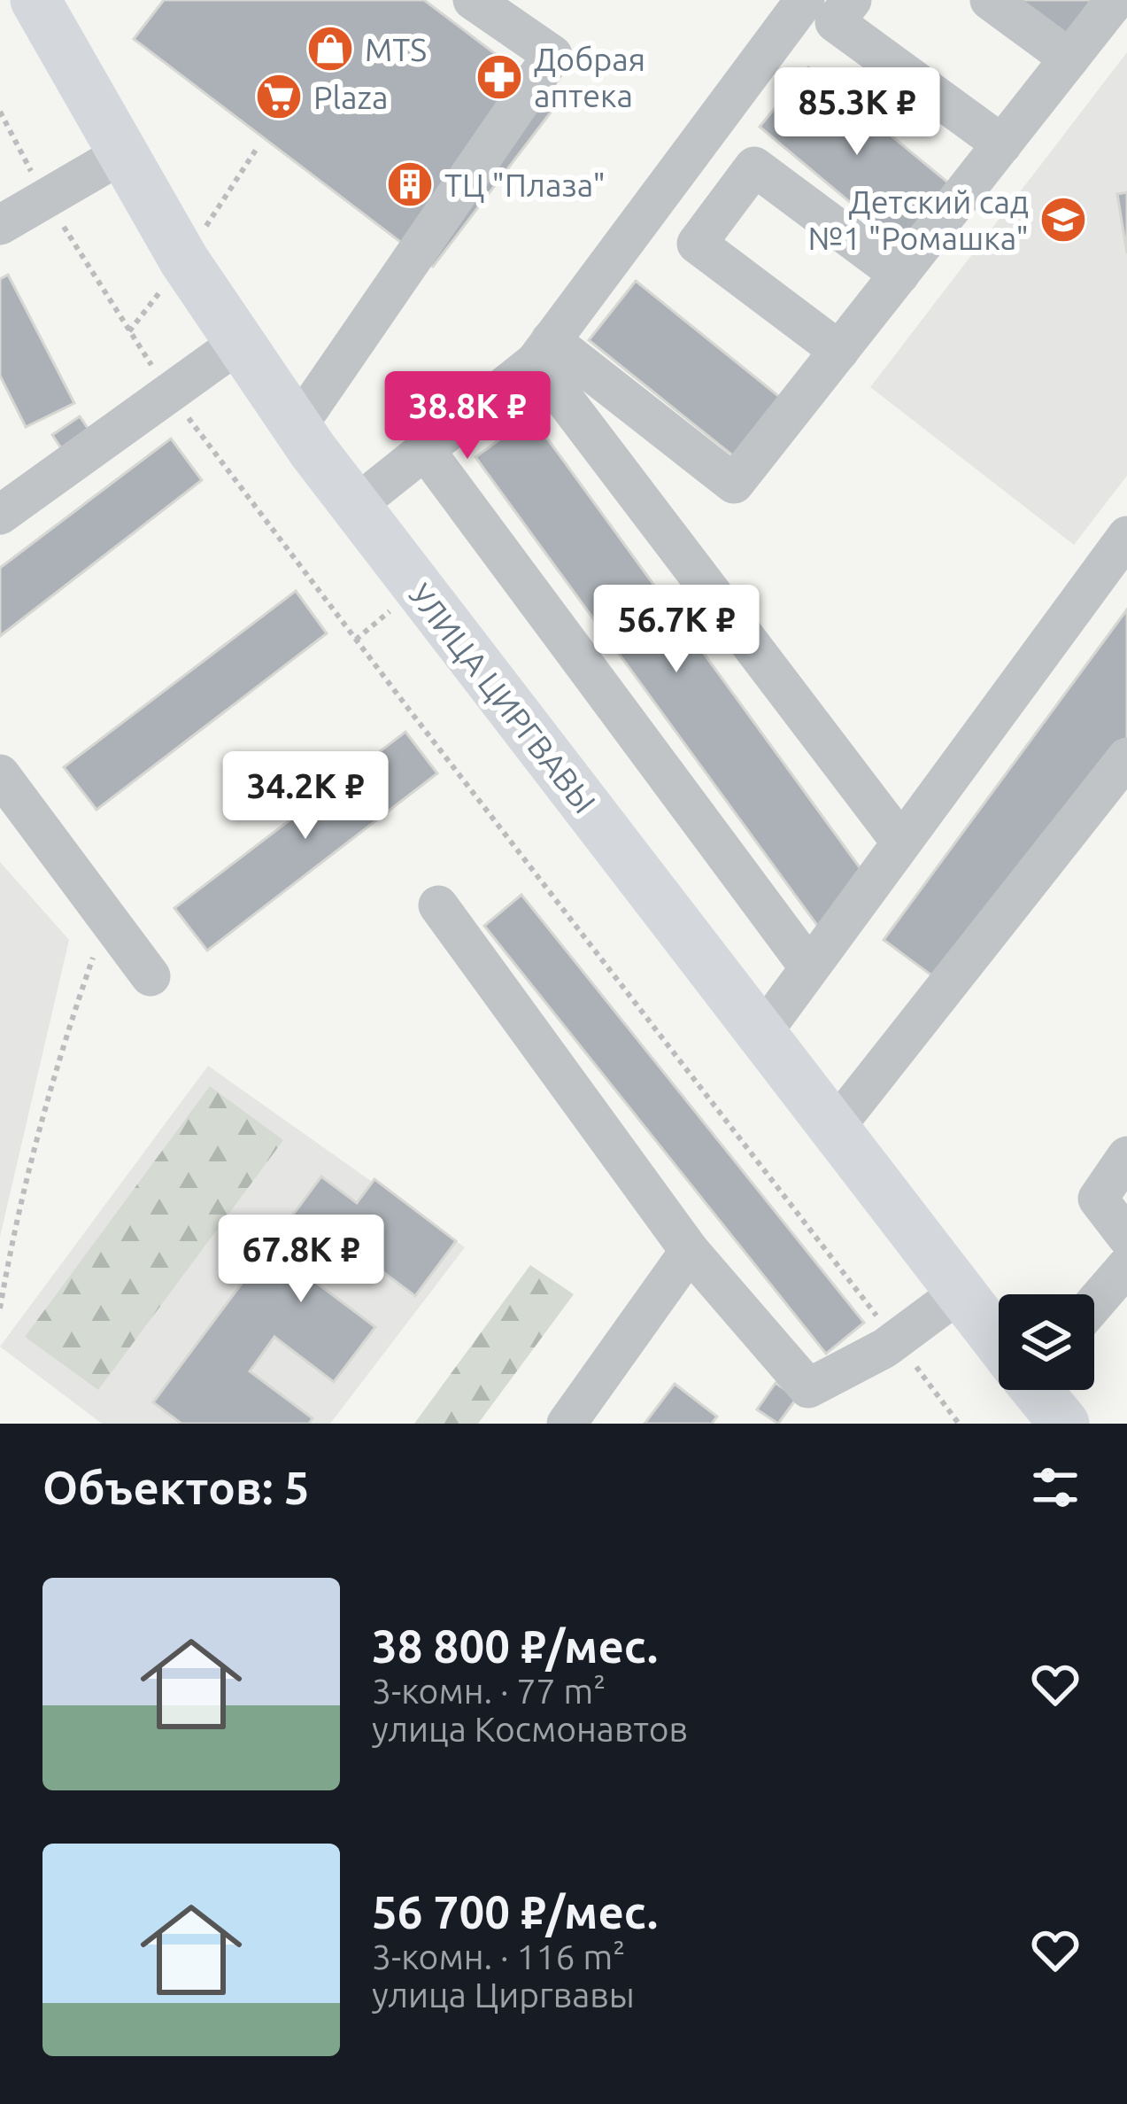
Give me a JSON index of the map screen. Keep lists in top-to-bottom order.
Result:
{
  "streets": {
    "main road": ["УЛИЦА ЦИРГВАВЫ"]
  },
  "places": {
    "shop": ["MTS"],
    "pharmacy": ["Добрая аптека"],
    "supermarket": ["Plaza"],
    "building": ["ТЦ \"Плаза\""],
    "school or university": ["Детский сад №1 \"Ромашка\""]
  },
  "page": {
    "price": [
      "85.3K ₽",
      "38.8K ₽",
      "56.7K ₽",
      "34.2K ₽",
      "67.8K ₽"
    ],
    "heading": "Объектов: 5",
    "list": [
      {
        "name": "38 800 ₽/мес.",
        "note": "3-комн. · 77 m² · улица Космонавтов"
      },
      {
        "name": "56 700 ₽/мес.",
        "note": "3-комн. · 116 m² · улица Циргвавы"
      }
    ]
  }
}
